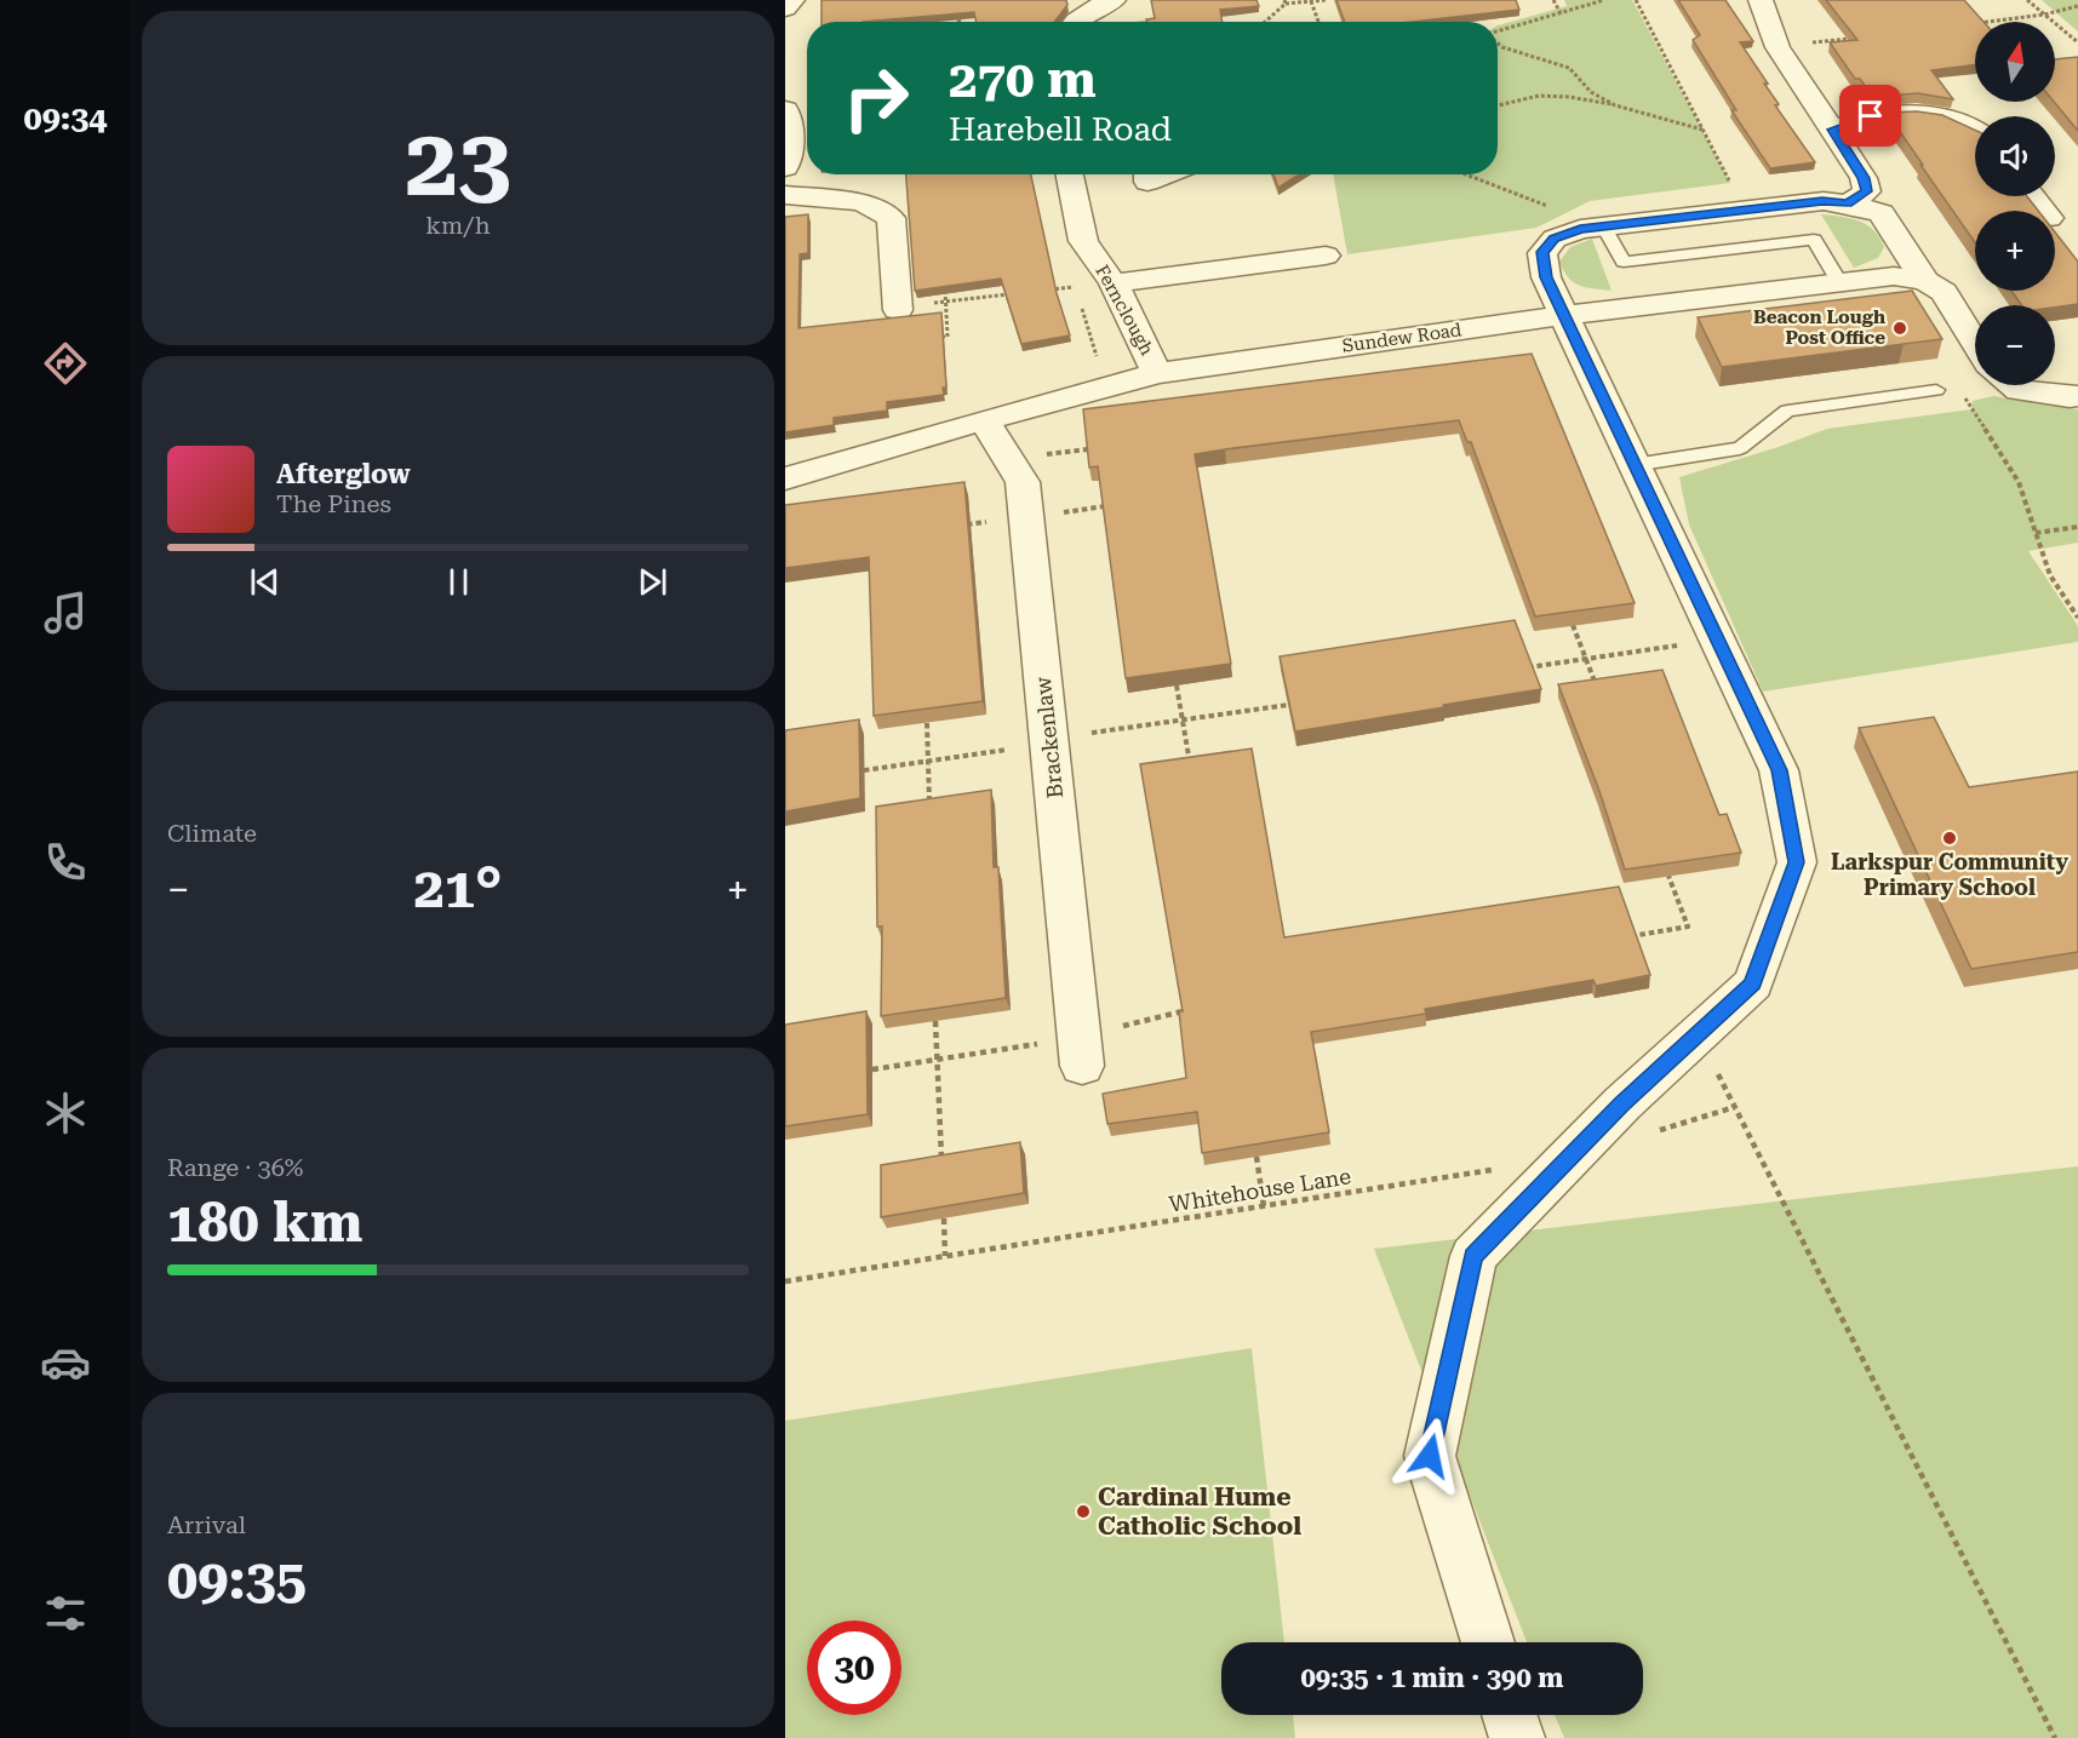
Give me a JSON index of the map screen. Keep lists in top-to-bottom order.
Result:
{
  "streets": {
    "street": ["Fernclough", "Sundew Road", "Brackenlaw"],
    "path": ["Whitehouse Lane"]
  },
  "crossings": [
    ["Fernclough", "Sundew Road"],
    ["Sundew Road", "Brackenlaw"]
  ],
  "places": ["Beacon Lough Post Office", "Larkspur Community Primary School", "Cardinal Hume Catholic School"],
  "north": "top",
  "page": {
    "tabs": "09:34",
    "tile": [
      ["23", "km/h"],
      "Climate",
      ["Range · 36%", "180 km"],
      ["Arrival", "09:35"]
    ],
    "map_buttons": ["+", "−"],
    "turn": ["270 m", "Harebell Road"],
    "song": ["Afterglow", "The Pines"],
    "heat": ["−", "21°", "+"],
    "limit": "30",
    "trip": "09:35 · 1 min · 390 m"
  }
}
